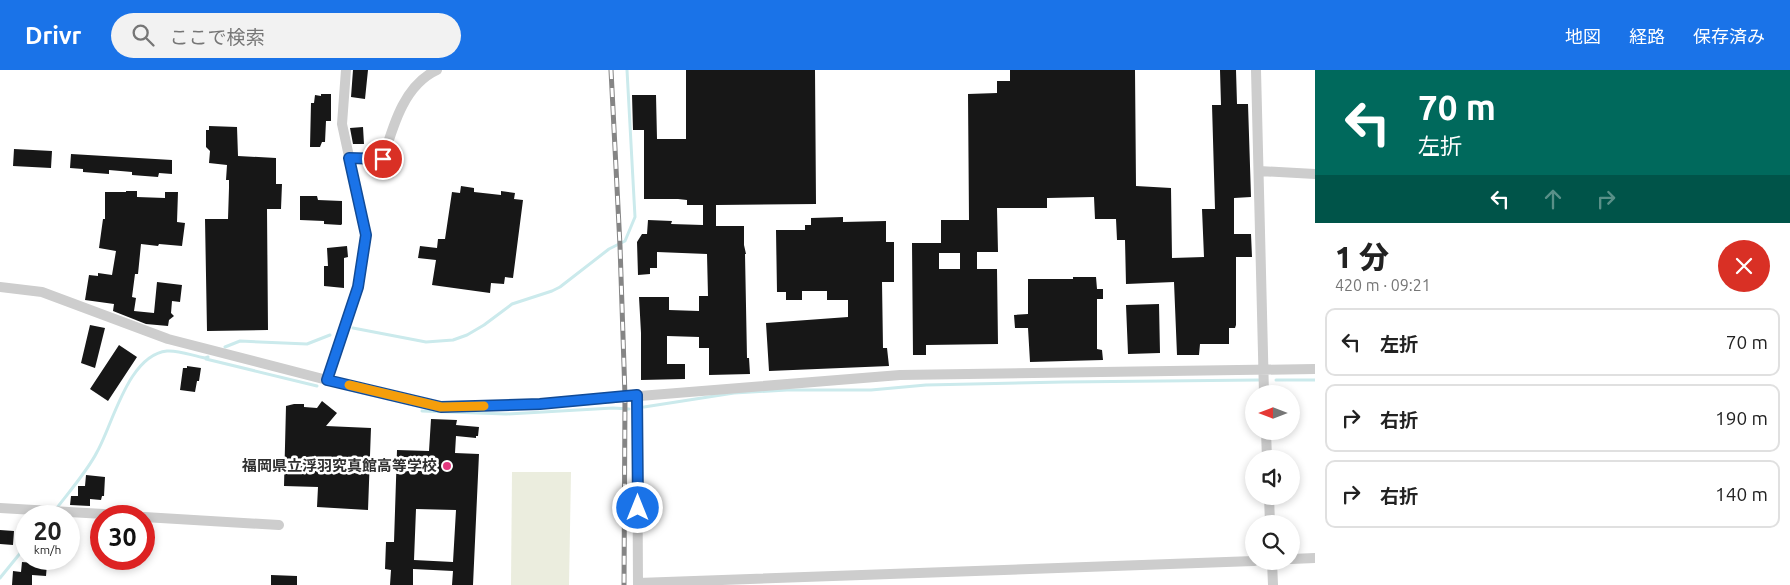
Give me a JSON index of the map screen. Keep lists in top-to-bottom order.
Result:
{
  "places": ["福岡県立浮羽究真館高等学校"],
  "north": "left",
  "page": {
    "header": "Drivr",
    "search": "ここで検索",
    "nav": ["地図", "経路", "保存済み"],
    "turn": ["70 m", "左折"],
    "heading": ["1 分", "420 m · 09:21"],
    "list": [
      {
        "name": "左折",
        "value": "70 m"
      },
      {
        "name": "右折",
        "value": "190 m"
      },
      {
        "name": "右折",
        "value": "140 m"
      }
    ],
    "speed": "20 km/h",
    "limit": "30"
  }
}
